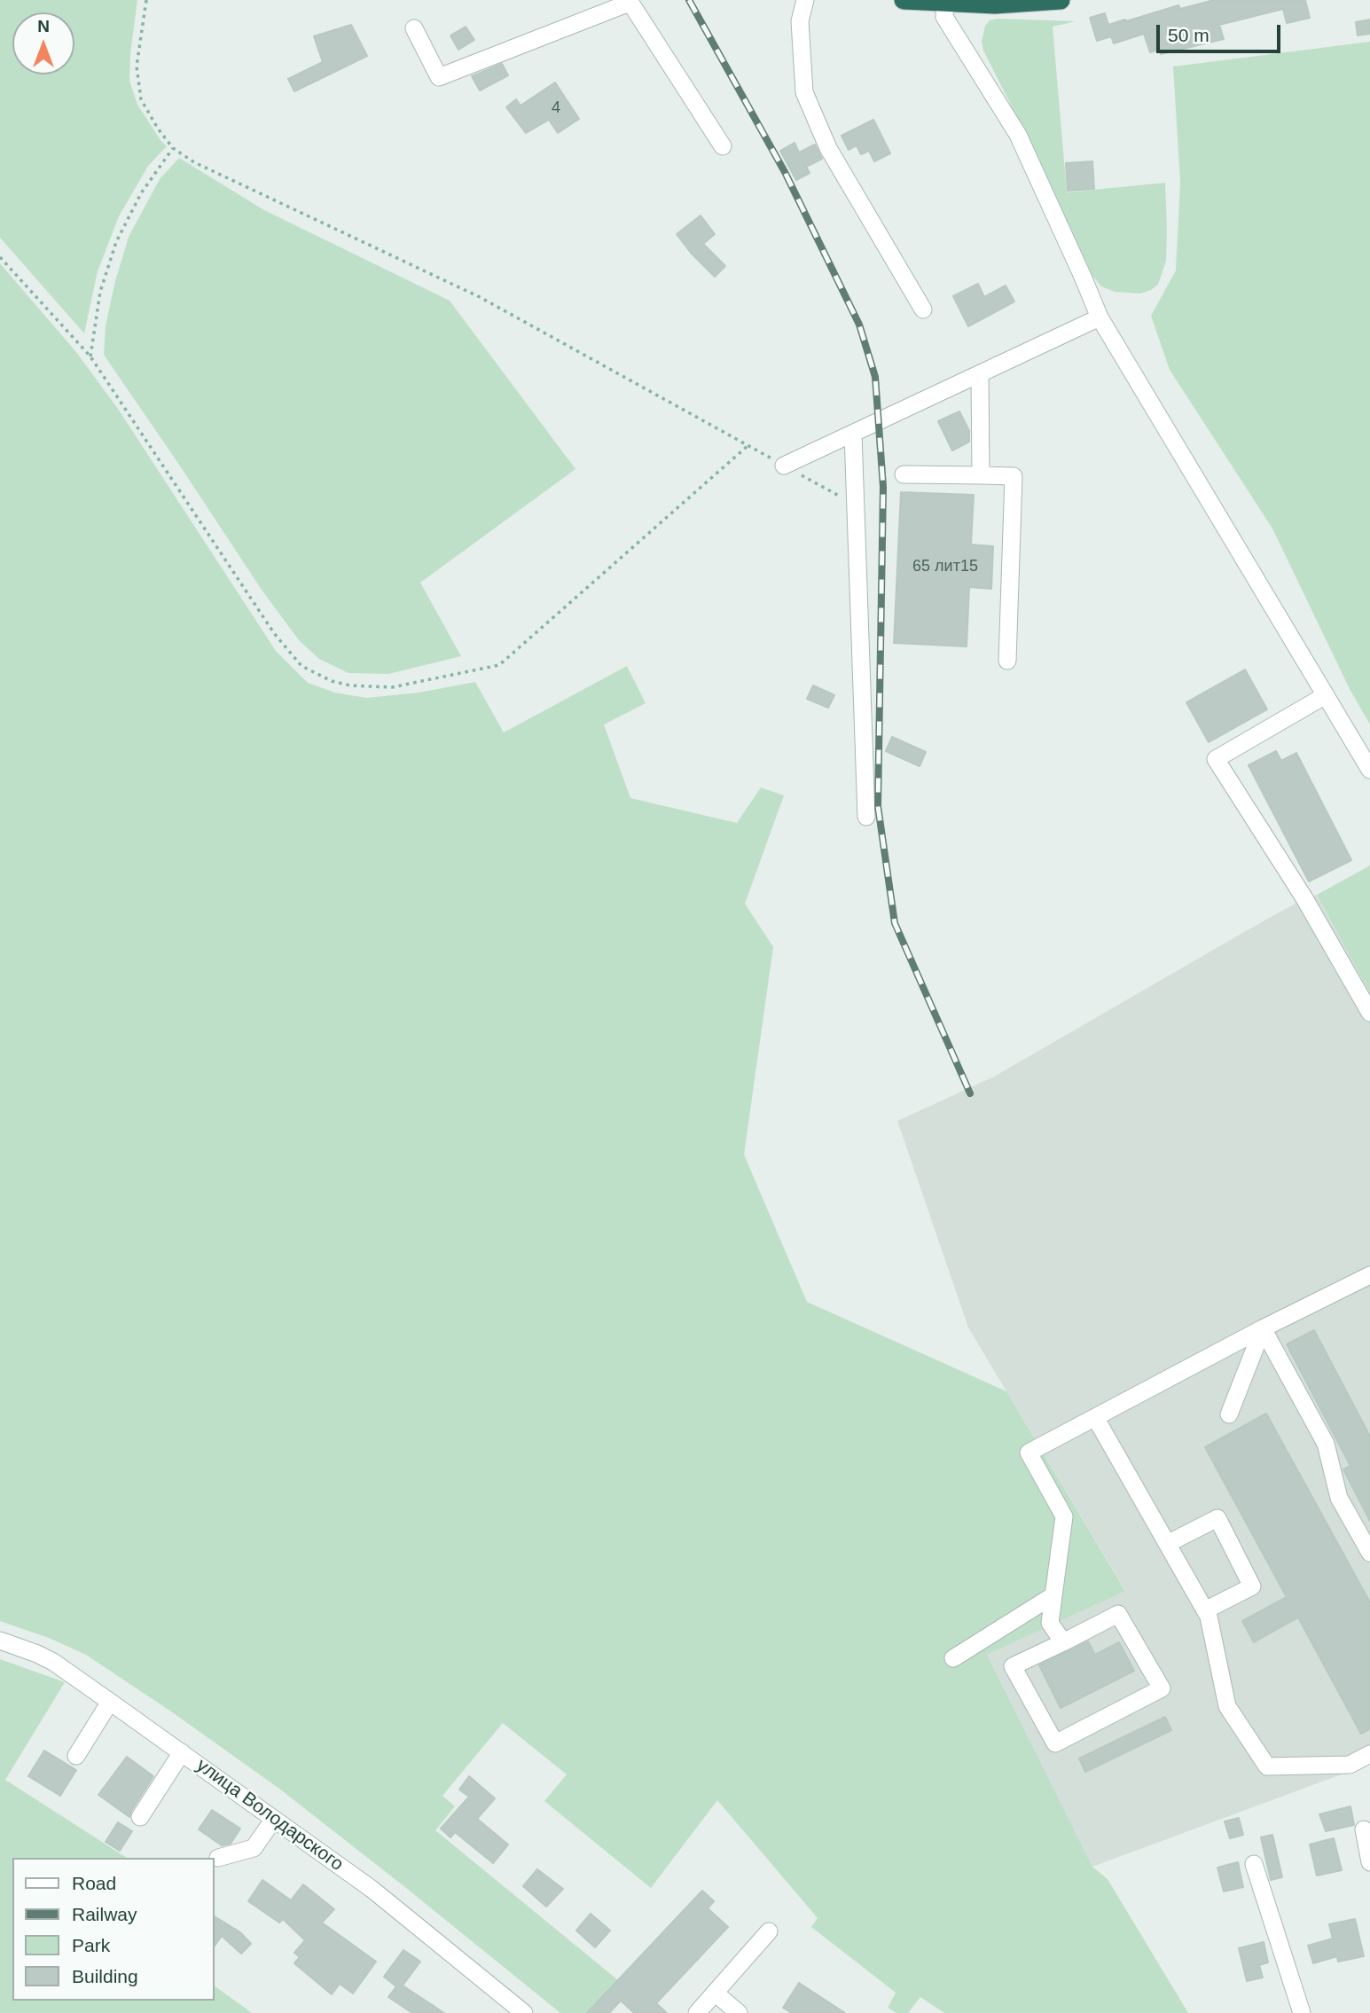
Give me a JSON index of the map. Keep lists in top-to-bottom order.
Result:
{
  "streets": {
    "street": ["улица Володарского"]
  },
  "house_numbers": ["4", "65 лит15"],
  "legend": [
    "Road",
    "Railway",
    "Park",
    "Building"
  ],
  "scale_bar": "50 m",
  "north": "top"
}
